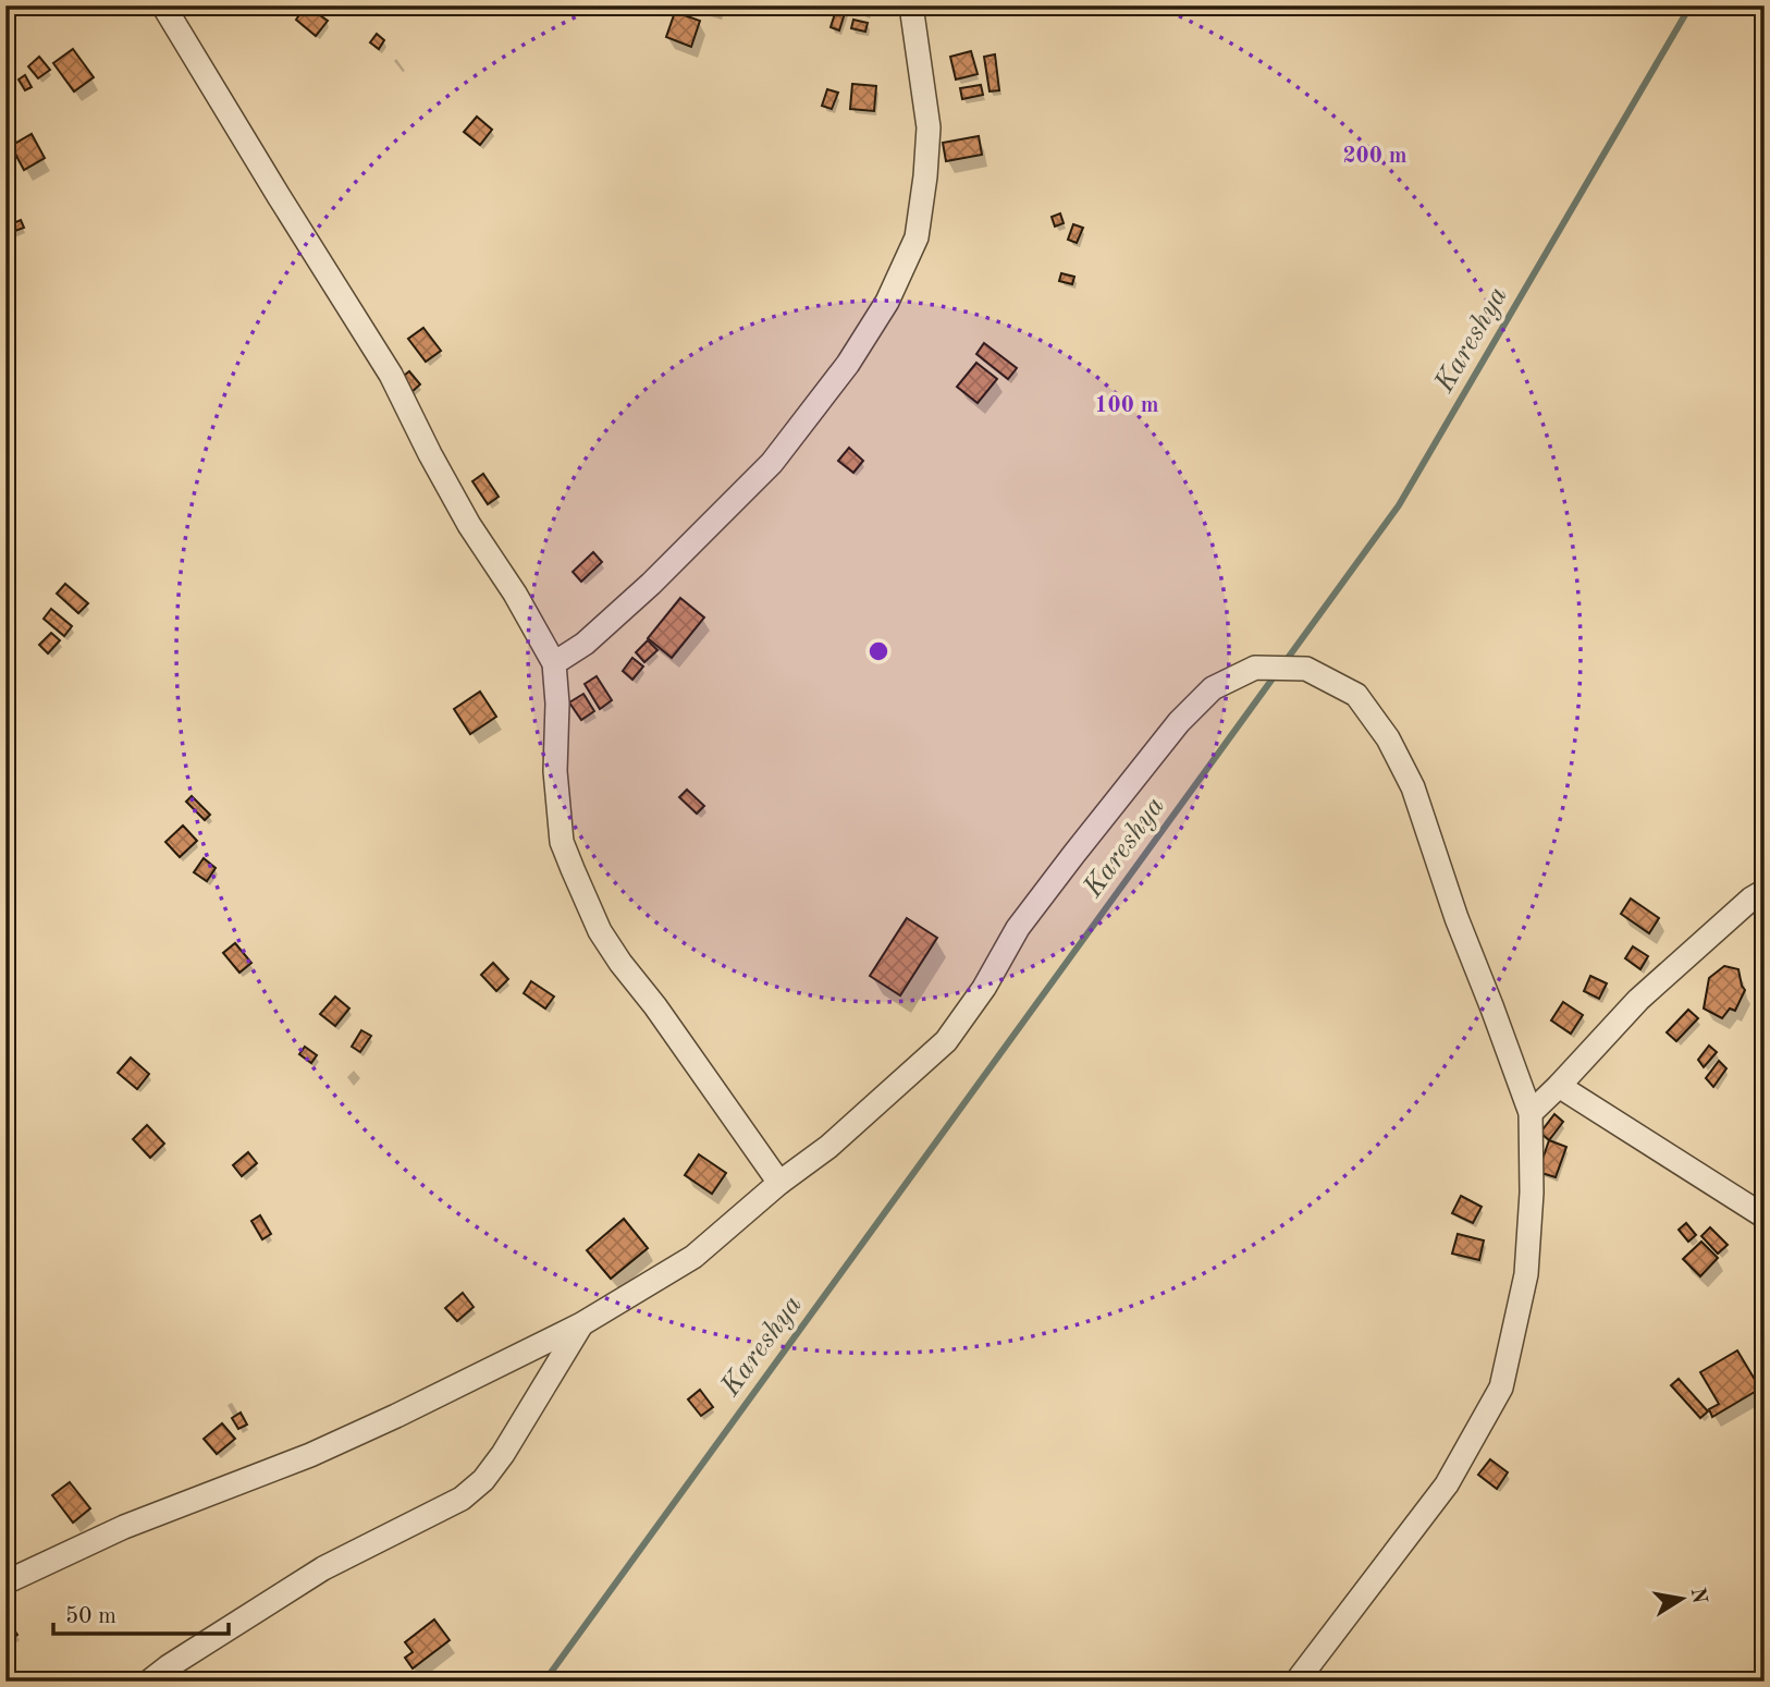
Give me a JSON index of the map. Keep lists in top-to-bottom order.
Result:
{
  "water": ["Kareshya"],
  "scale_bar": "50 m",
  "north": "right",
  "rings": ["200 m", "100 m"]
}
